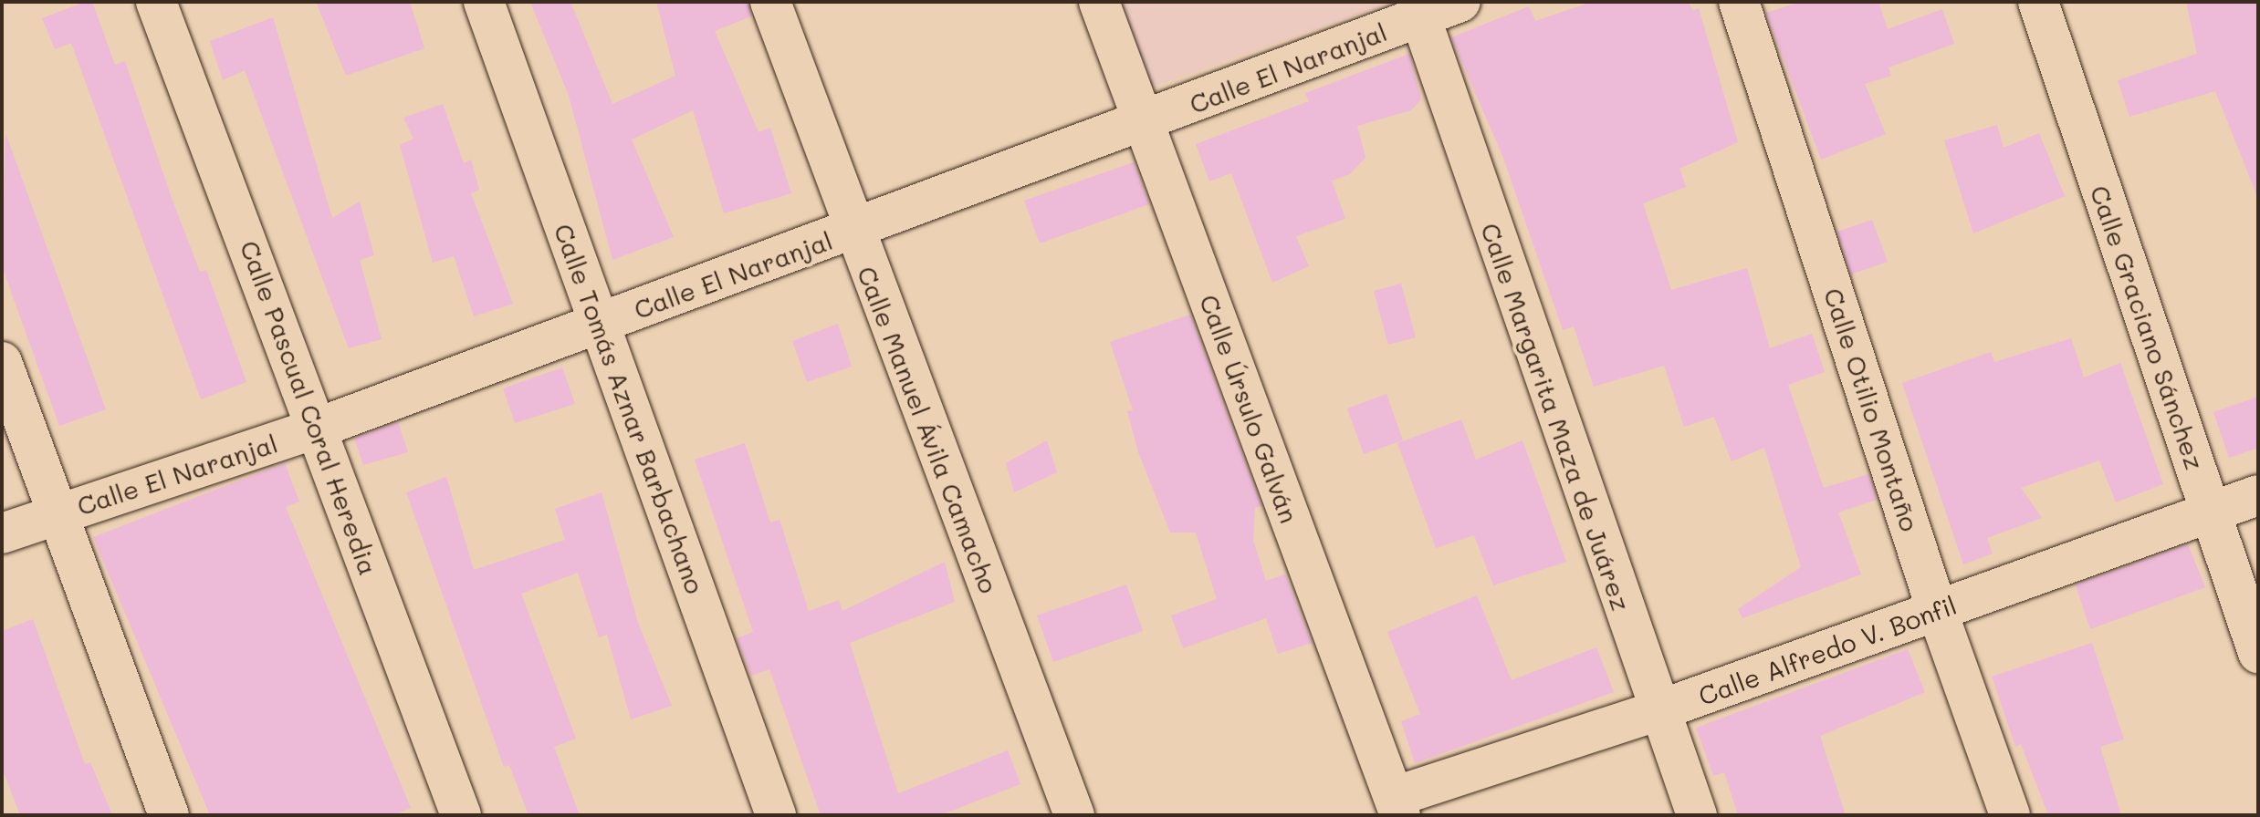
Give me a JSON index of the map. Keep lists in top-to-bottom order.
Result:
{
  "streets": {
    "street": [
      "Calle El Naranjal",
      "Calle Graciano Sánchez",
      "Calle Pascual Coral Heredia",
      "Calle Tomás Aznar Barbachano",
      "Calle Úrsulo Galván",
      "Calle Otilio Montaño",
      "Calle Margarita Maza de Juárez",
      "Calle Manuel Ávila Camacho",
      "Calle Alfredo V. Bonfil"
    ]
  },
  "crossings": [
    ["Calle El Naranjal", "Calle Pascual Coral Heredia"],
    ["Calle El Naranjal", "Calle Tomás Aznar Barbachano"],
    ["Calle El Naranjal", "Calle Úrsulo Galván"],
    ["Calle El Naranjal", "Calle Margarita Maza de Juárez"],
    ["Calle El Naranjal", "Calle Manuel Ávila Camacho"],
    ["Calle Graciano Sánchez", "Calle Alfredo V. Bonfil"],
    ["Calle Úrsulo Galván", "Calle Alfredo V. Bonfil"],
    ["Calle Otilio Montaño", "Calle Alfredo V. Bonfil"],
    ["Calle Margarita Maza de Juárez", "Calle Alfredo V. Bonfil"]
  ]
}
